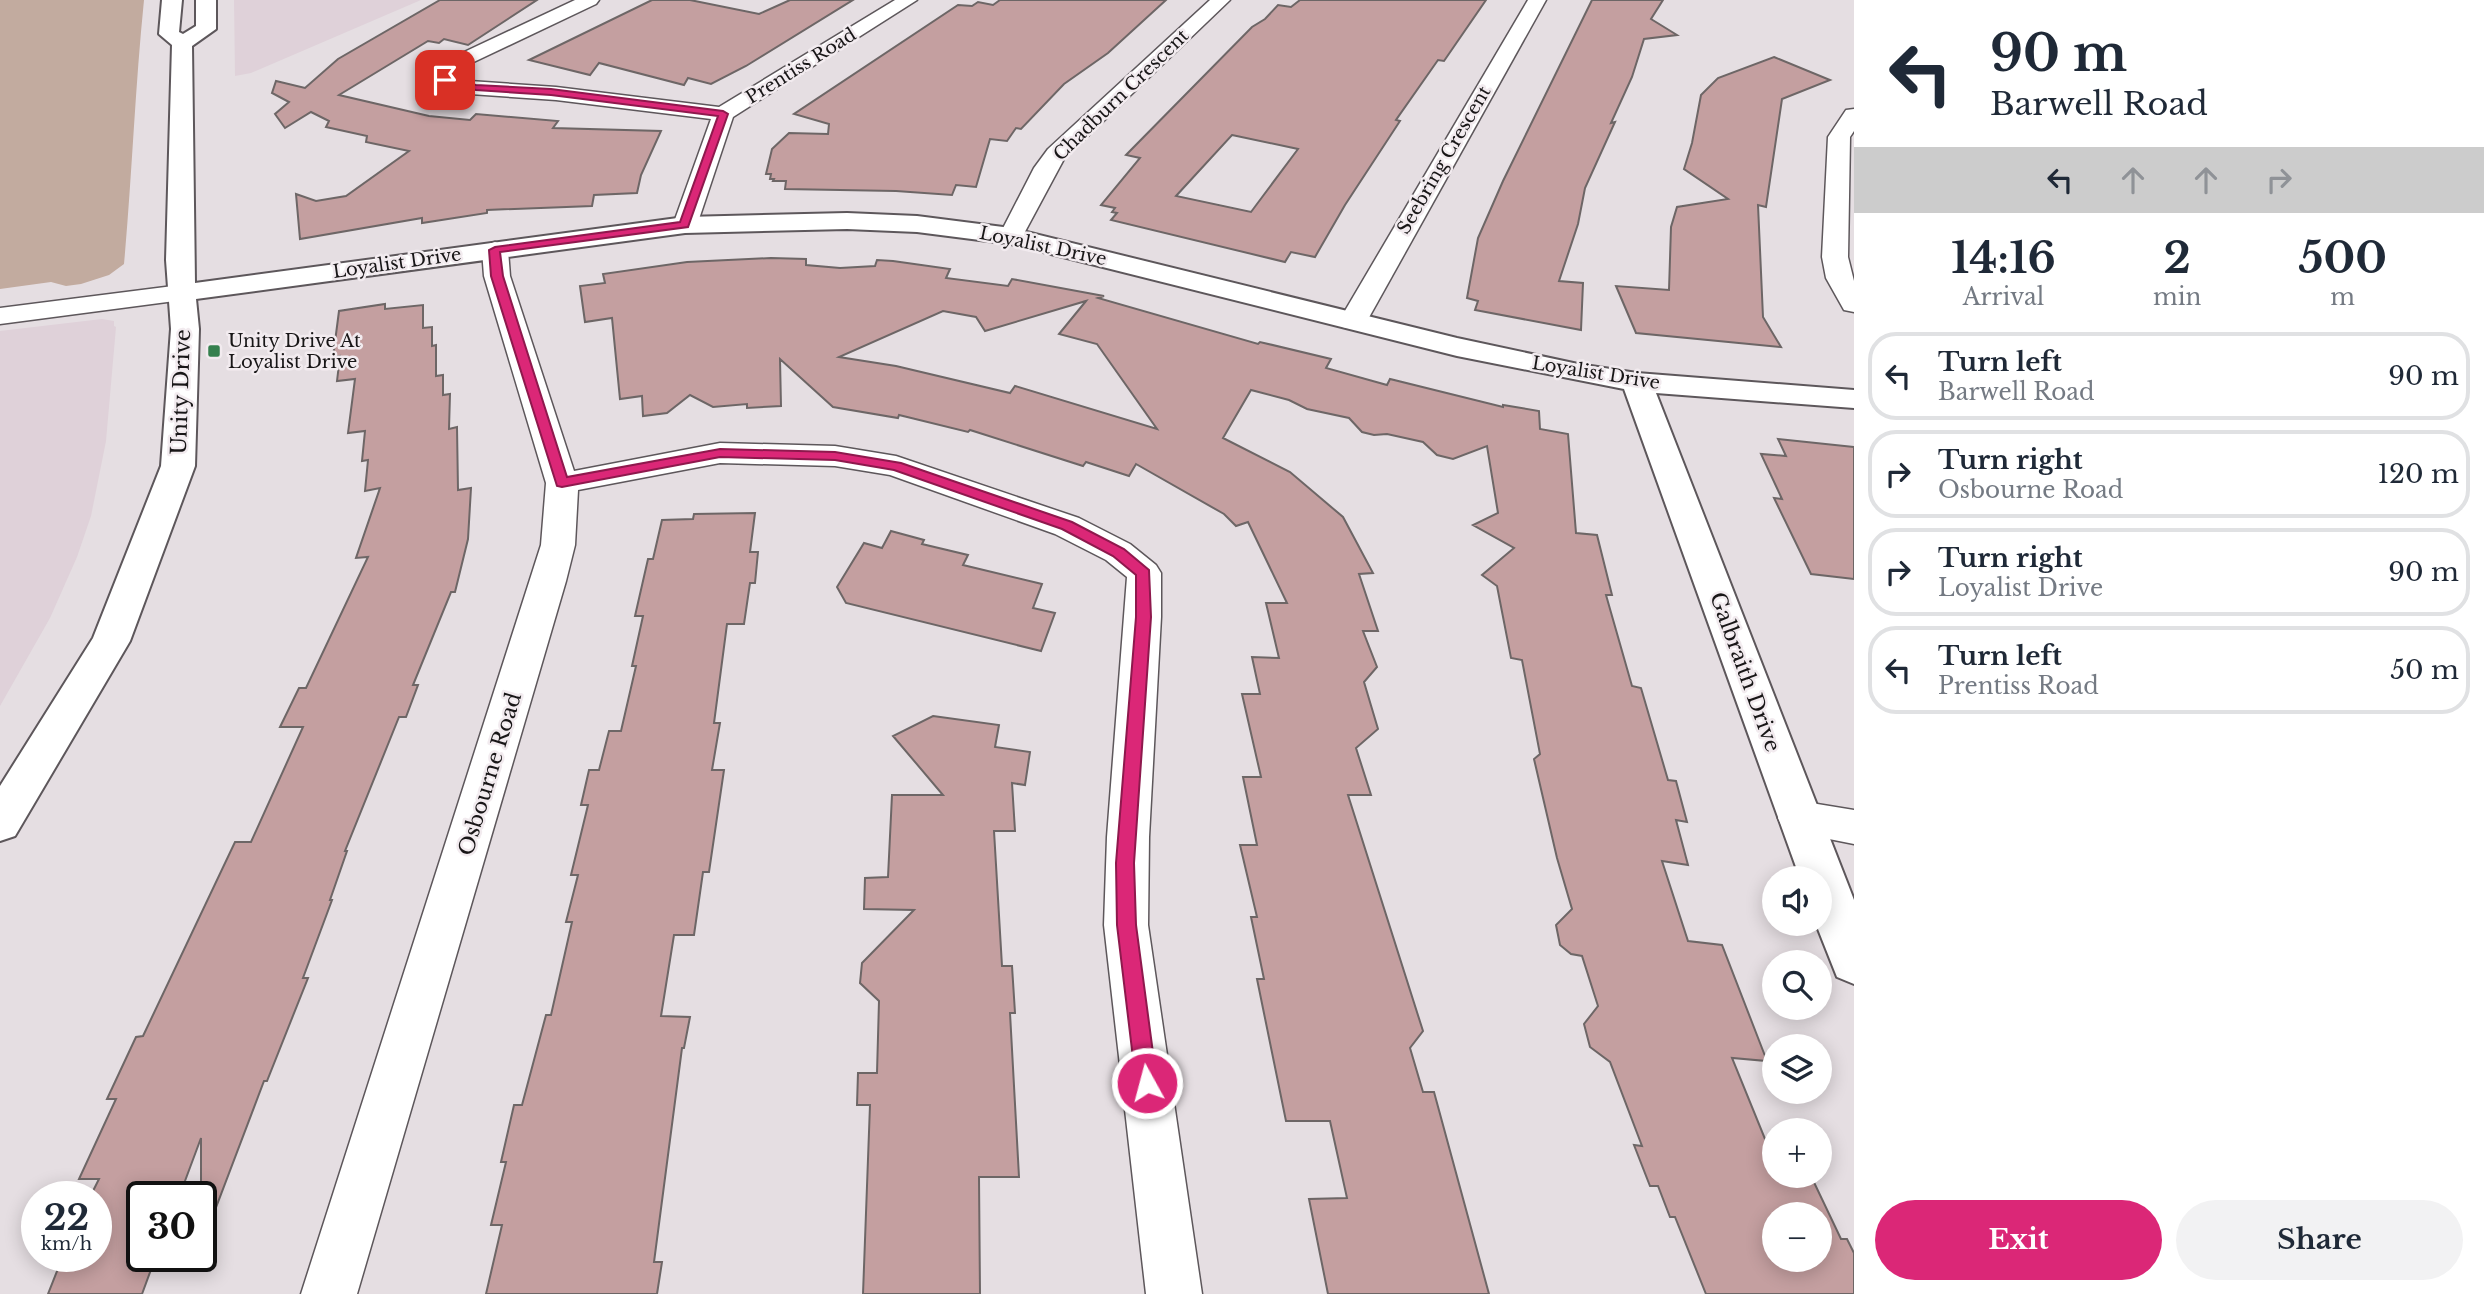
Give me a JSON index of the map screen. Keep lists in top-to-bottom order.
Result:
{
  "streets": {
    "street": [
      "Prentiss Road",
      "Chadburn Crescent",
      "Seebring Crescent",
      "Loyalist Drive",
      "Unity Drive",
      "Galbraith Drive",
      "Osbourne Road"
    ]
  },
  "crossings": [
    ["Prentiss Road", "Loyalist Drive"],
    ["Chadburn Crescent", "Loyalist Drive"],
    ["Seebring Crescent", "Loyalist Drive"],
    ["Loyalist Drive", "Unity Drive"],
    ["Loyalist Drive", "Galbraith Drive"],
    ["Loyalist Drive", "Osbourne Road"]
  ],
  "places": {
    "transit": ["Unity Drive At Loyalist Drive"]
  },
  "page": {
    "turn": ["90 m", "Barwell Road"],
    "eta": [
      "14:16",
      "Arrival",
      "2",
      "min",
      "500",
      "m"
    ],
    "list": [
      {
        "name": "Turn left",
        "note": "Barwell Road",
        "value": "90 m"
      },
      {
        "name": "Turn right",
        "note": "Osbourne Road",
        "value": "120 m"
      },
      {
        "name": "Turn right",
        "note": "Loyalist Drive",
        "value": "90 m"
      },
      {
        "name": "Turn left",
        "note": "Prentiss Road",
        "value": "50 m"
      }
    ],
    "map_buttons": ["+", "−"],
    "speed": "22 km/h",
    "limit": "30",
    "buttons": ["Exit", "Share"]
  }
}
